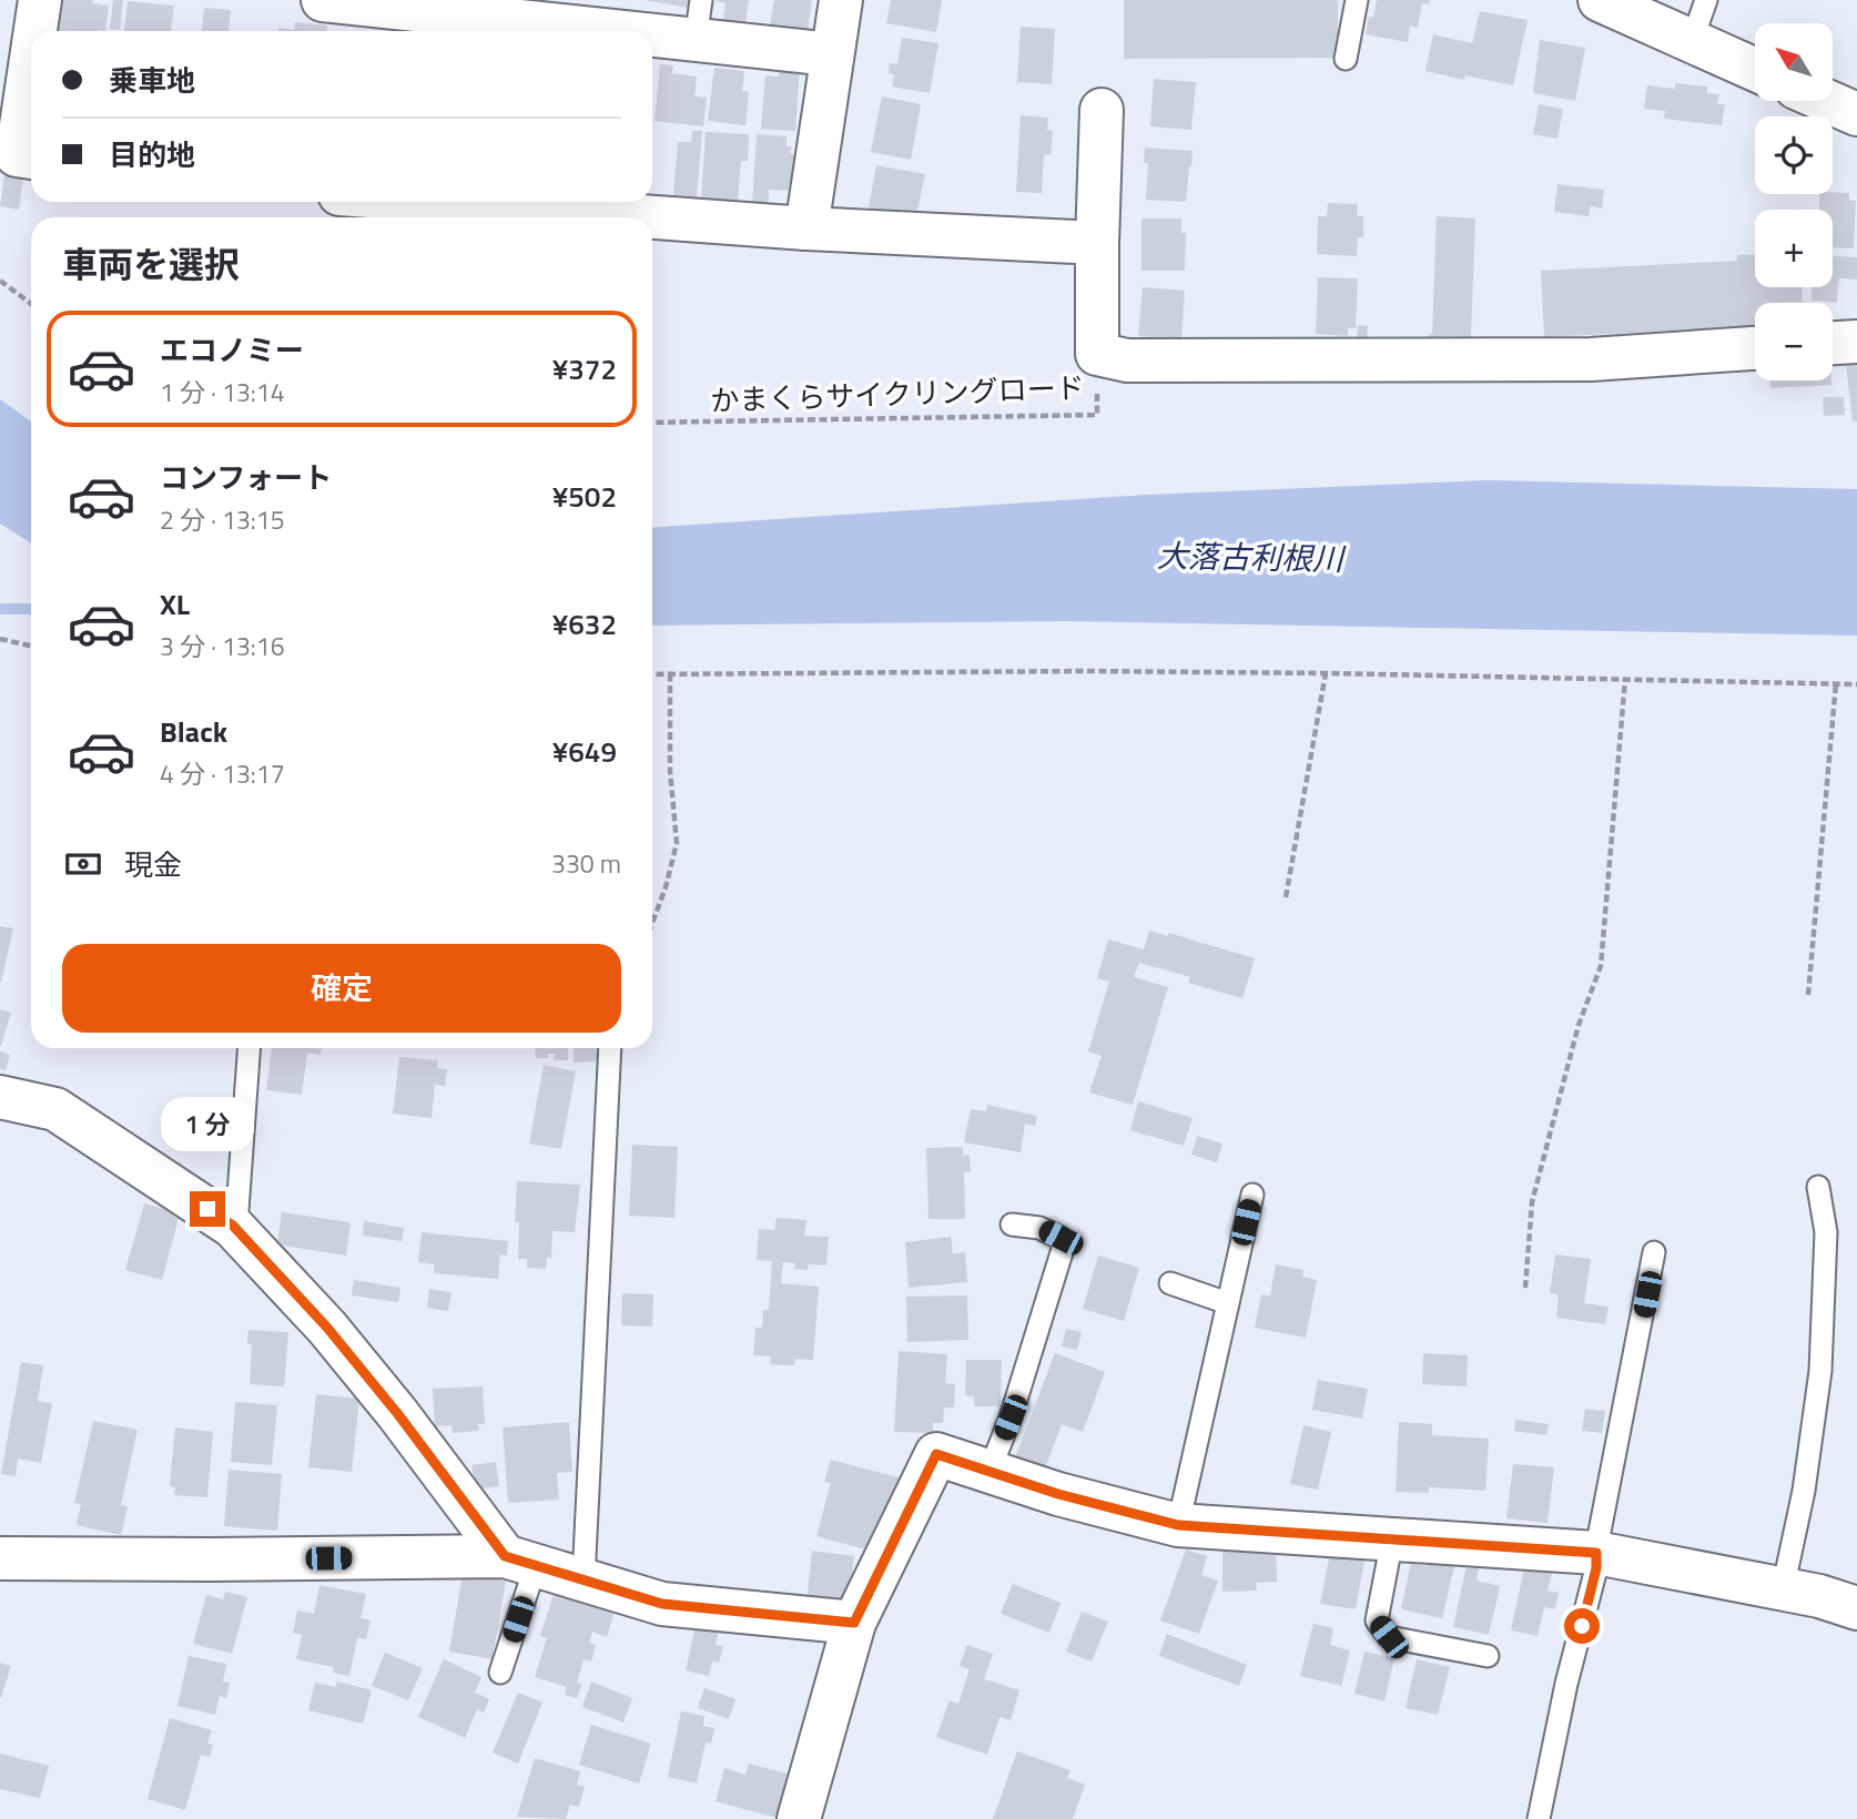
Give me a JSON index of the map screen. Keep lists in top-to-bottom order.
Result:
{
  "streets": {
    "path": ["かまくらサイクリングロード"]
  },
  "water": ["大落古利根川"],
  "north": "top left",
  "page": {
    "map_buttons": ["+", "−"],
    "banner": ["乗車地", "目的地"],
    "heading": "車両を選択",
    "list": [
      {
        "name": "エコノミー",
        "note": "1 分 · 13:14",
        "value": "¥372"
      },
      {
        "name": "コンフォート",
        "note": "2 分 · 13:15",
        "value": "¥502"
      },
      {
        "name": "XL",
        "note": "3 分 · 13:16",
        "value": "¥632"
      },
      {
        "name": "Black",
        "note": "4 分 · 13:17",
        "value": "¥649"
      }
    ],
    "pay": ["現金", "330 m"],
    "buttons": "確定",
    "bubble": "1 分"
  }
}
